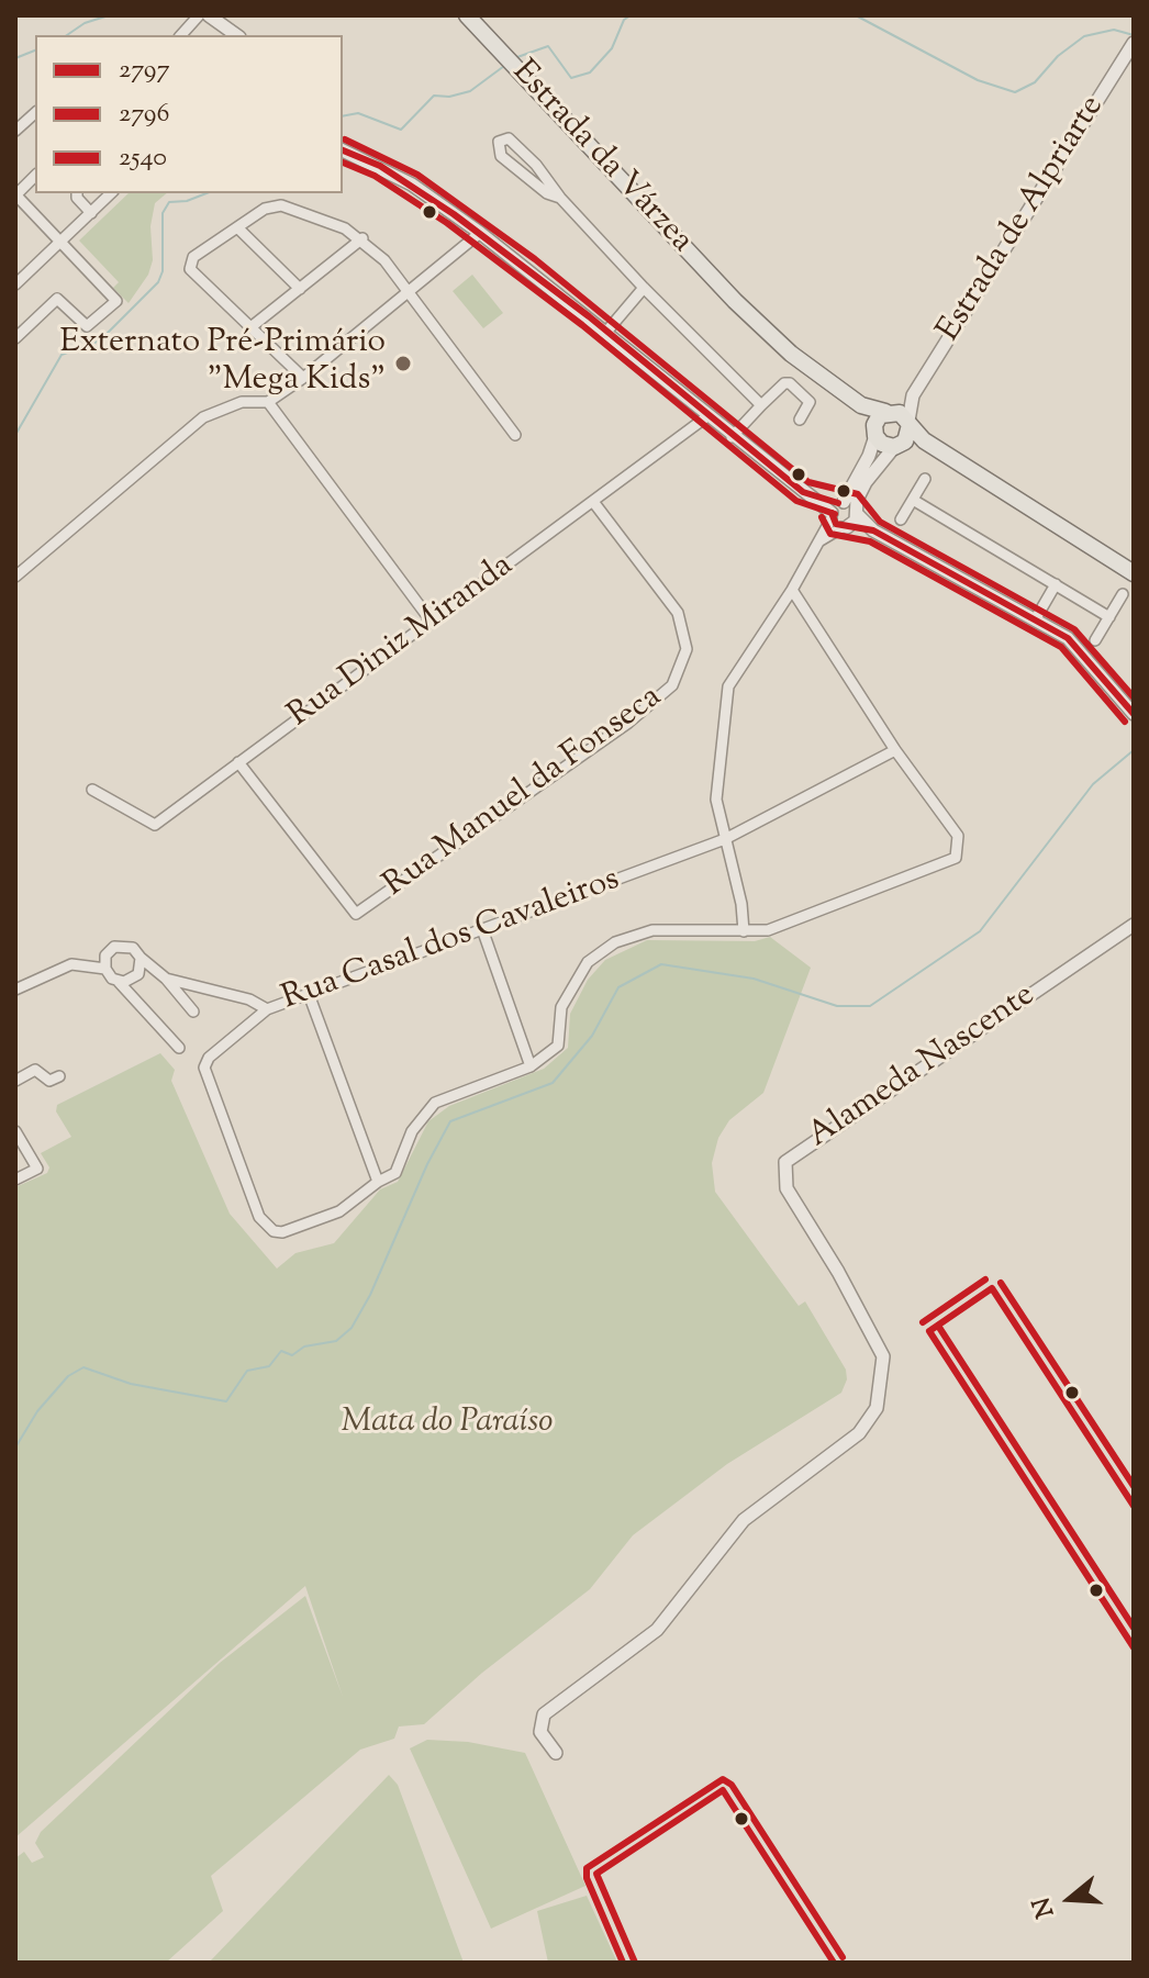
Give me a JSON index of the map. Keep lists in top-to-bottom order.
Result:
{
  "streets": {
    "main road": ["Estrada da Várzea"],
    "street": [
      "Estrada de Alpriarte",
      "Rua Diniz Miranda",
      "Rua Manuel da Fonseca",
      "Rua Casal dos Cavaleiros",
      "Alameda Nascente"
    ]
  },
  "crossings": [
    ["Estrada da Várzea", "Estrada de Alpriarte"],
    ["Rua Diniz Miranda", "Rua Manuel da Fonseca"]
  ],
  "parks": ["Mata do Paraíso"],
  "places": ["Externato Pré-Primário \"Mega Kids\""],
  "lines": ["transit line 2540", "transit line 2797", "transit line 2796"],
  "legend": ["2797", "2796", "2540"],
  "north": "left"
}
